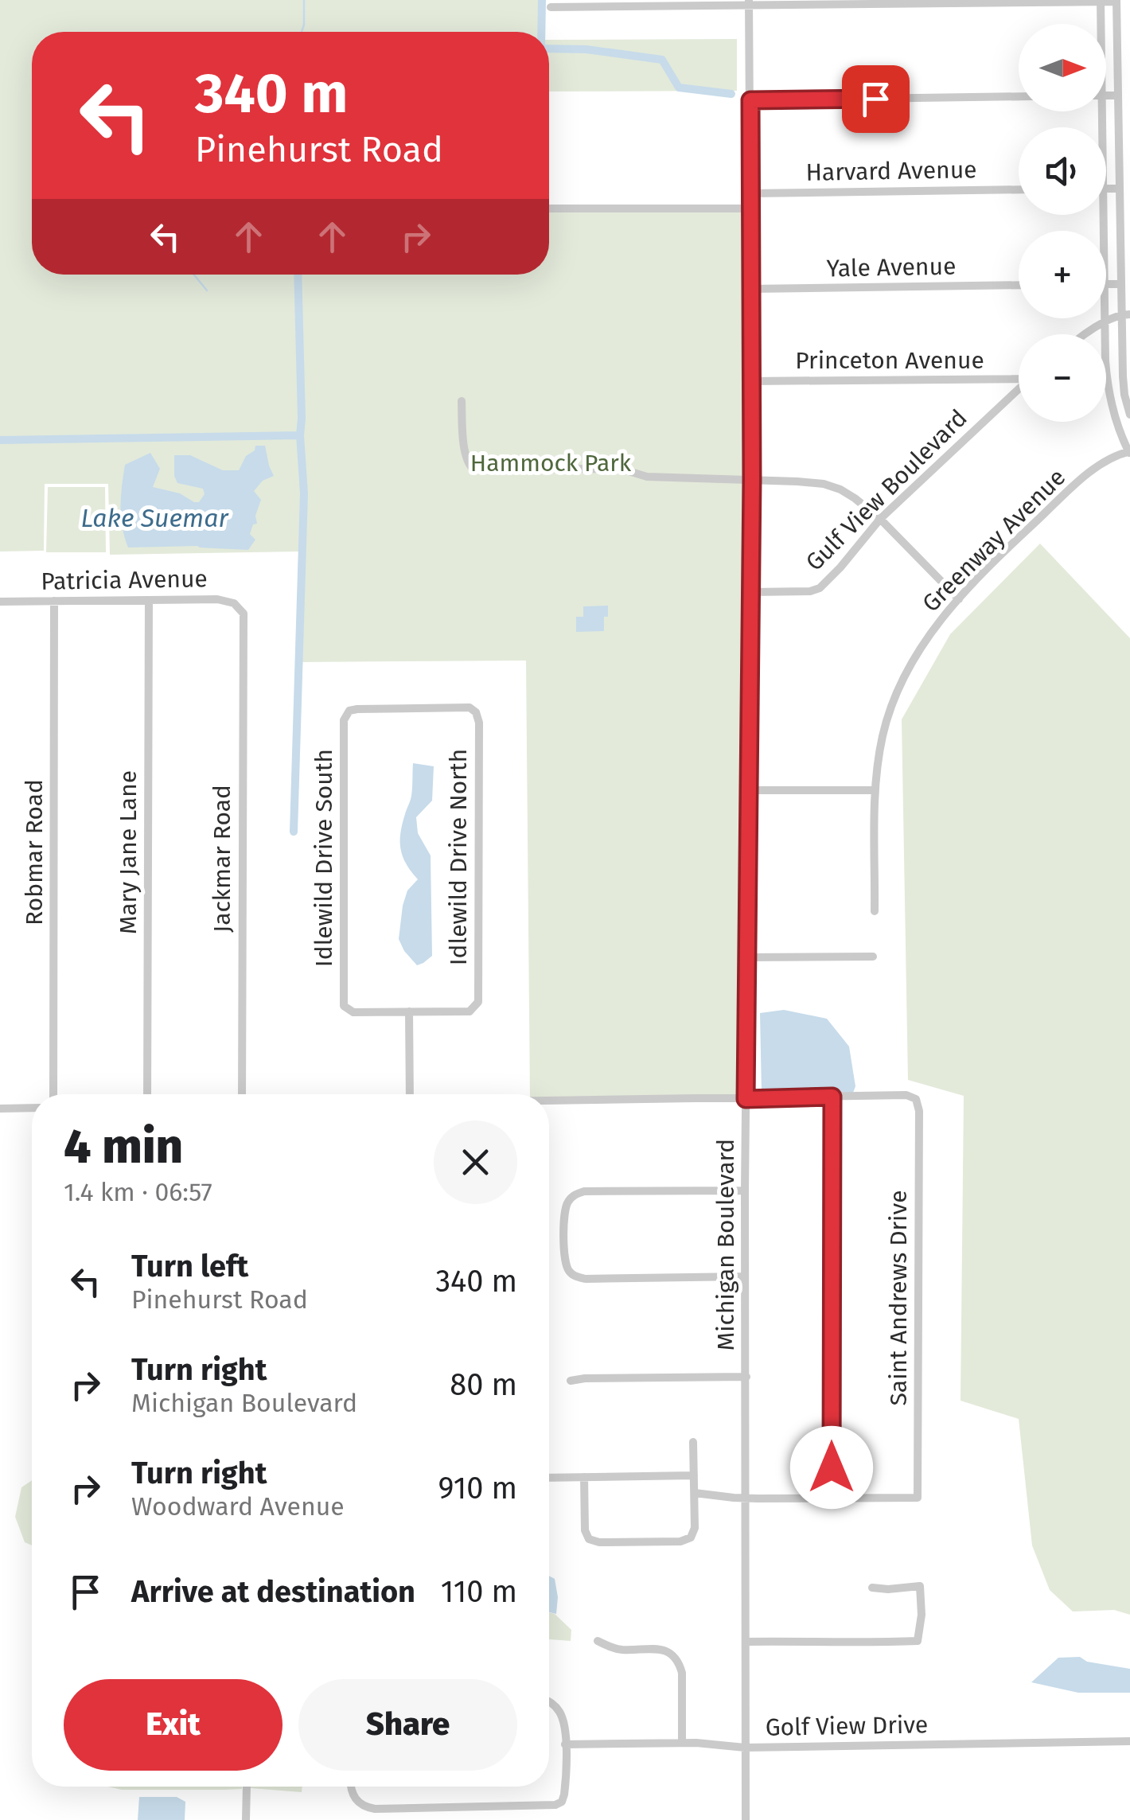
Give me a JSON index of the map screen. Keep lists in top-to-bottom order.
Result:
{
  "streets": {
    "street": [
      "Harvard Avenue",
      "Yale Avenue",
      "Princeton Avenue",
      "Gulf View Boulevard",
      "Greenway Avenue",
      "Patricia Avenue",
      "Robmar Road",
      "Mary Jane Lane",
      "Idlewild Drive North",
      "Idlewild Drive South",
      "Jackmar Road",
      "Michigan Boulevard",
      "Saint Andrews Drive",
      "Golf View Drive"
    ]
  },
  "crossings": [
    ["Harvard Avenue", "Michigan Boulevard"],
    ["Yale Avenue", "Michigan Boulevard"],
    ["Princeton Avenue", "Michigan Boulevard"],
    ["Gulf View Boulevard", "Michigan Boulevard"],
    ["Patricia Avenue", "Robmar Road"],
    ["Patricia Avenue", "Mary Jane Lane"],
    ["Patricia Avenue", "Jackmar Road"],
    ["Idlewild Drive North", "Idlewild Drive South"],
    ["Michigan Boulevard", "Golf View Drive"]
  ],
  "water": ["Lake Suemar"],
  "parks": ["Hammock Park"],
  "north": "right",
  "page": {
    "map_buttons": ["+", "−"],
    "turn": ["340 m", "Pinehurst Road"],
    "heading": ["4 min", "1.4 km · 06:57"],
    "list": [
      {
        "name": "Turn left",
        "note": "Pinehurst Road",
        "value": "340 m"
      },
      {
        "name": "Turn right",
        "note": "Michigan Boulevard",
        "value": "80 m"
      },
      {
        "name": "Turn right",
        "note": "Woodward Avenue",
        "value": "910 m"
      },
      {
        "name": "Arrive at destination",
        "value": "110 m"
      }
    ],
    "buttons": ["Exit", "Share"]
  }
}
